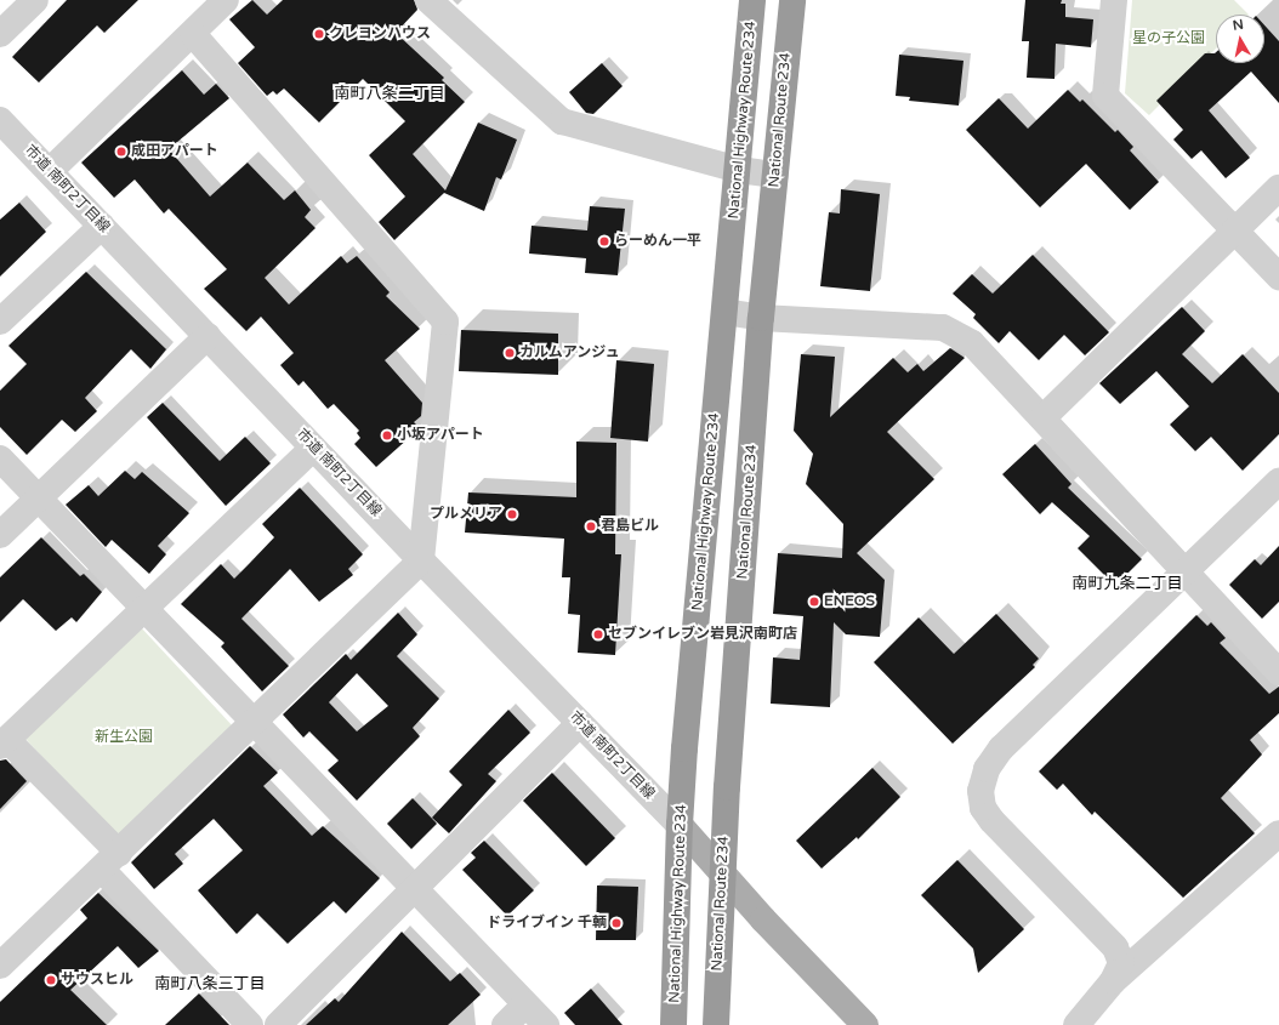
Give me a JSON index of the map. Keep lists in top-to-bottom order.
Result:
{
  "streets": {
    "highway": ["National Highway Route 234", "National Route 234"],
    "street": ["市道 南町2丁目線"]
  },
  "crossings": [
    ["National Highway Route 234", "市道 南町2丁目線"]
  ],
  "districts": ["南町八条二丁目", "南町九条二丁目", "南町八条三丁目"],
  "parks": ["星の子公園", "新生公園"],
  "places": [
    "クレヨンハウス",
    "成田アパート",
    "らーめん一平",
    "カルムアンジュ",
    "小坂アパート",
    "プルメリア",
    "君島ビル",
    "ENEOS",
    "セブンイレブン岩見沢南町店",
    "ドライブイン 千輌",
    "サウスヒル"
  ],
  "north": "top"
}
